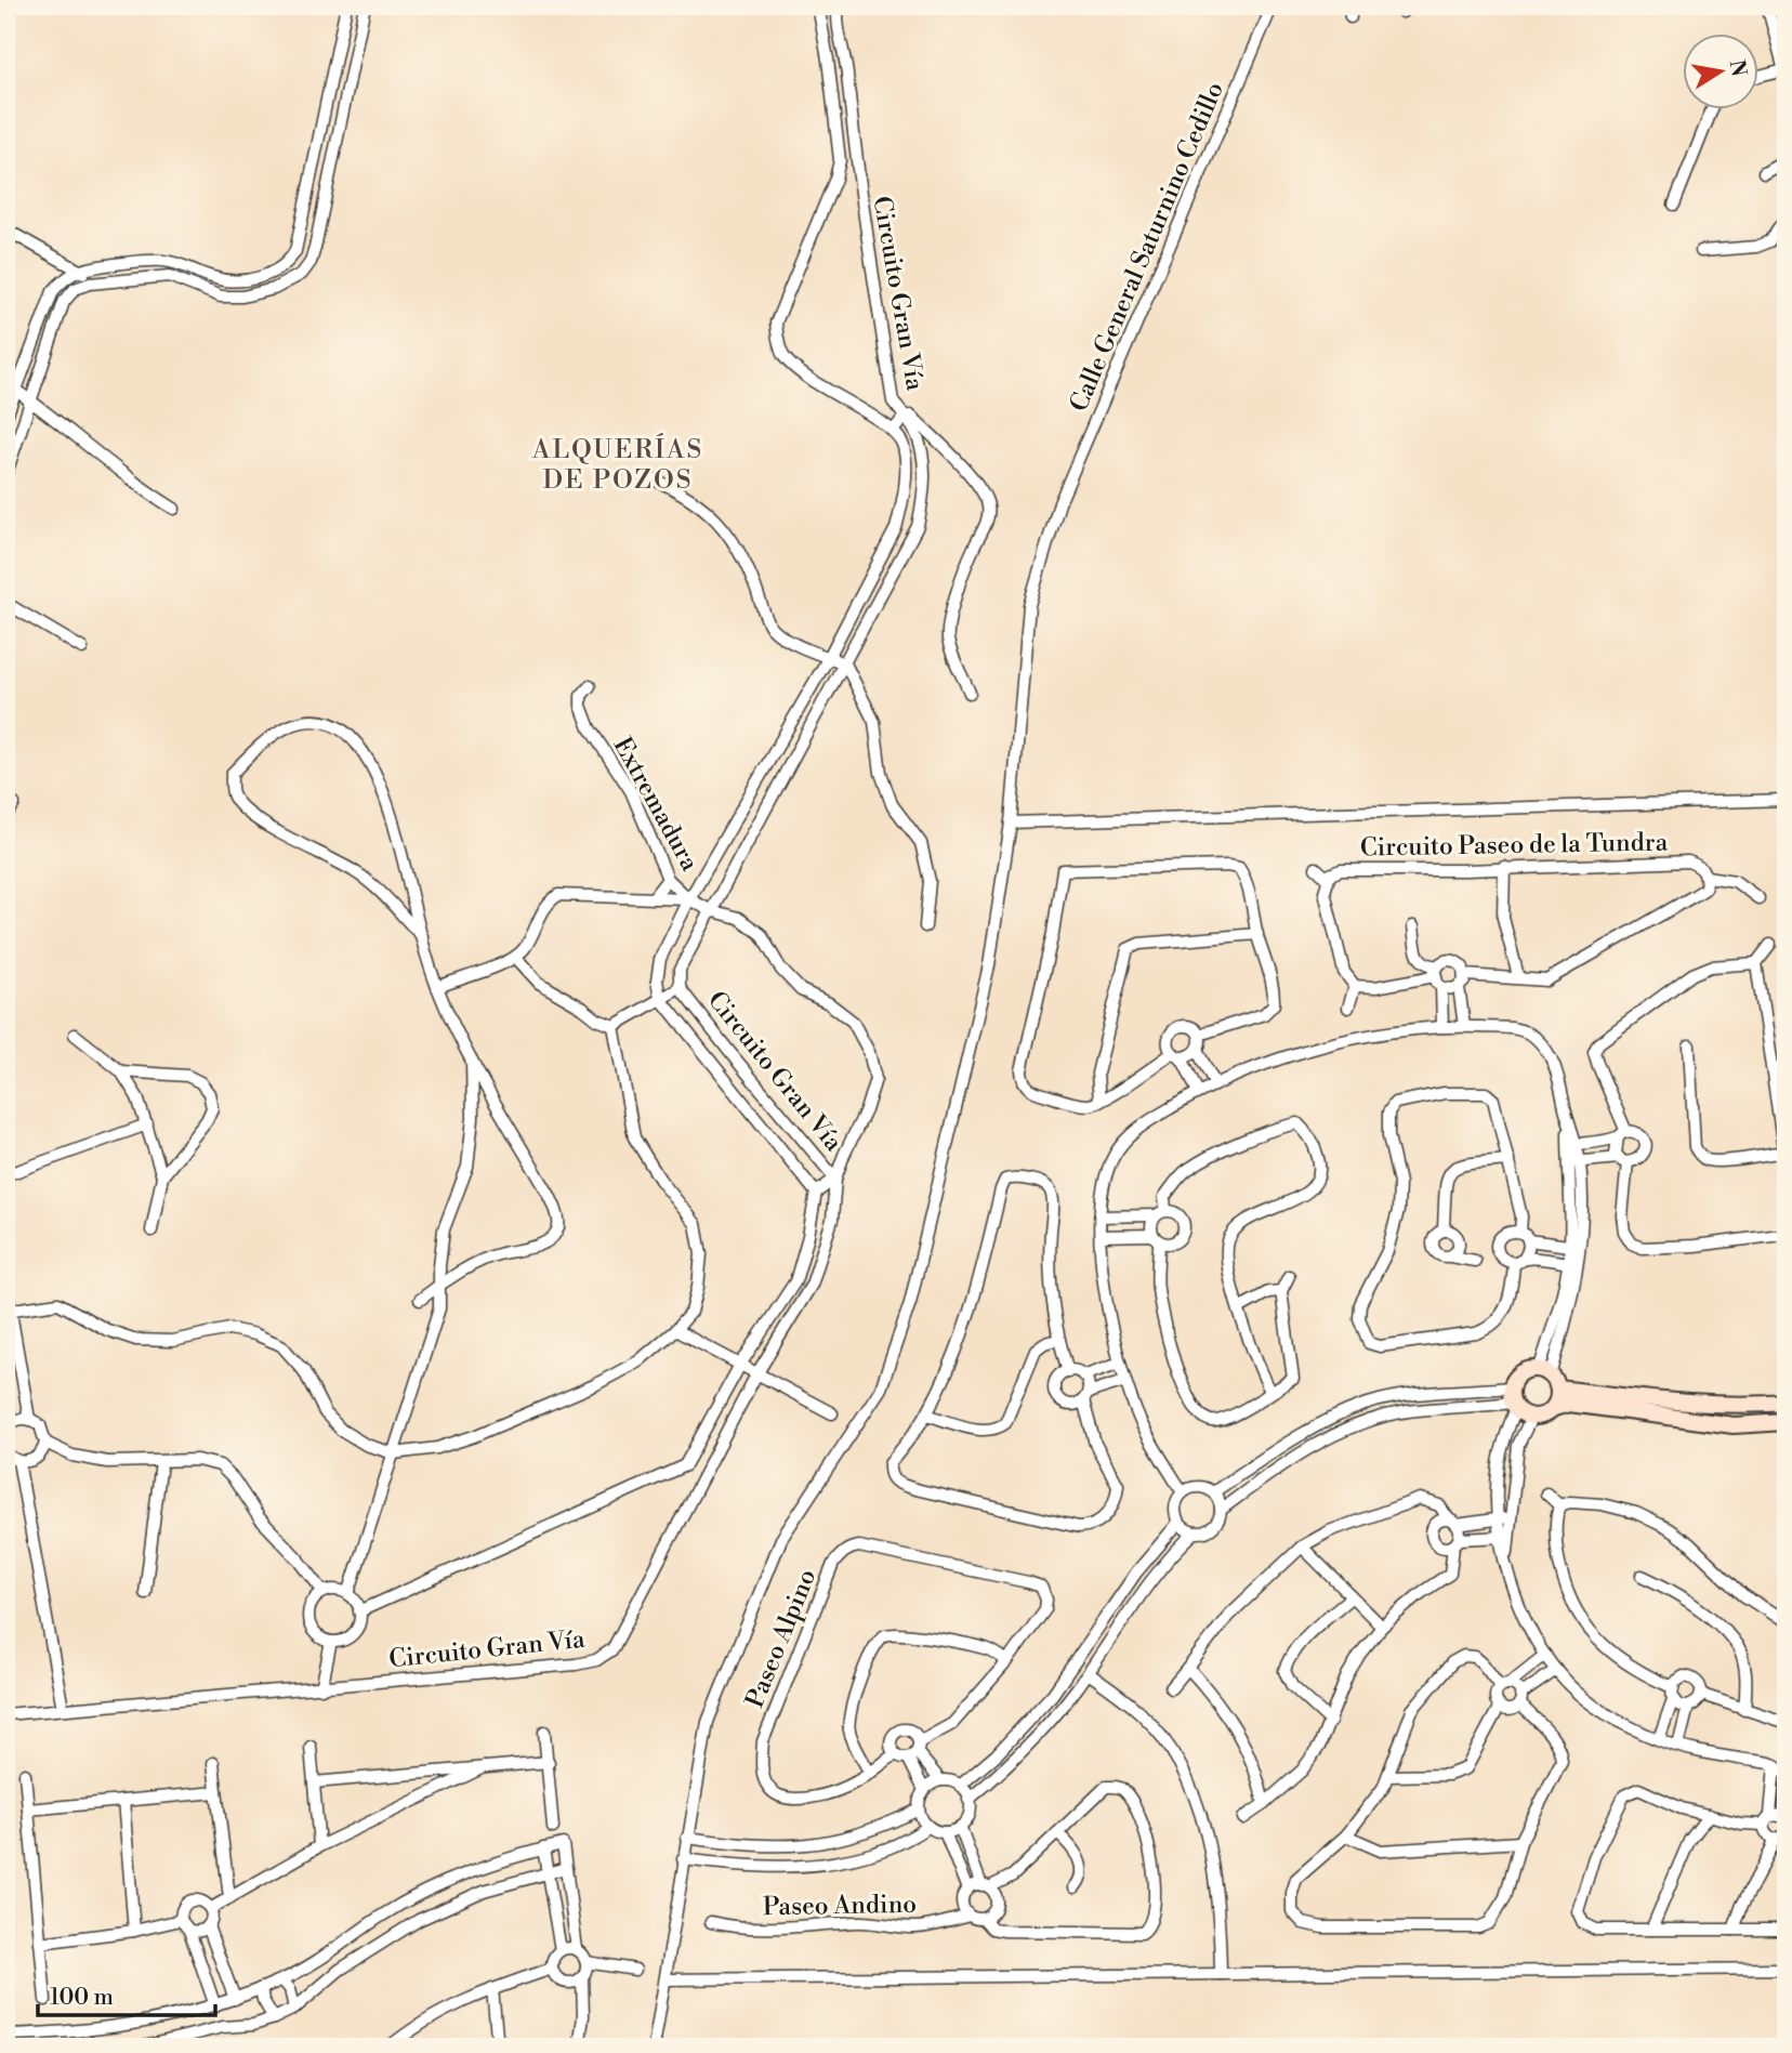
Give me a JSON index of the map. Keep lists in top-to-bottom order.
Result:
{
  "streets": {
    "street": [
      "Calle General Saturnino Cedillo",
      "Circuito Gran Vía",
      "Extremadura",
      "Circuito Paseo de la Tundra",
      "Paseo Alpino",
      "Paseo Andino"
    ]
  },
  "districts": ["ALQUERÍAS DE POZOS"],
  "scale_bar": "100 m",
  "north": "right"
}
